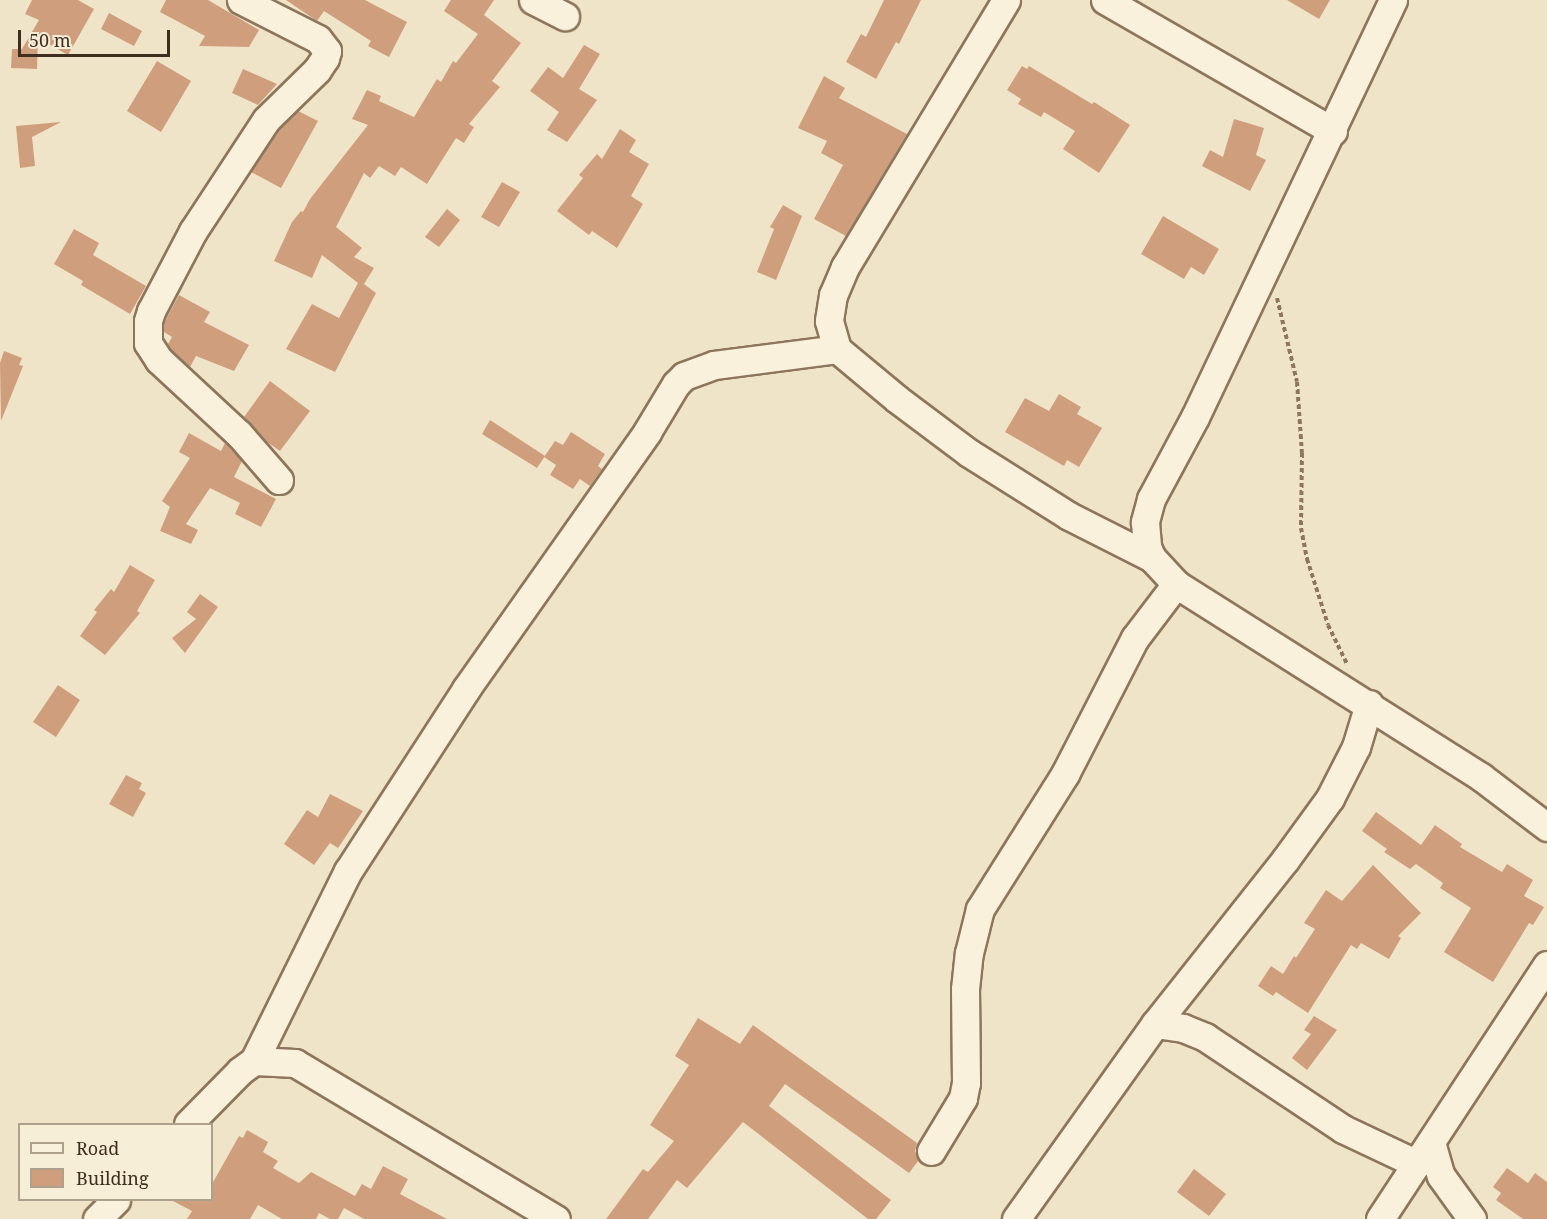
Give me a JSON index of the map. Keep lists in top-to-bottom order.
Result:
{
  "legend": ["Road", "Building"],
  "scale_bar": "50 m"
}
